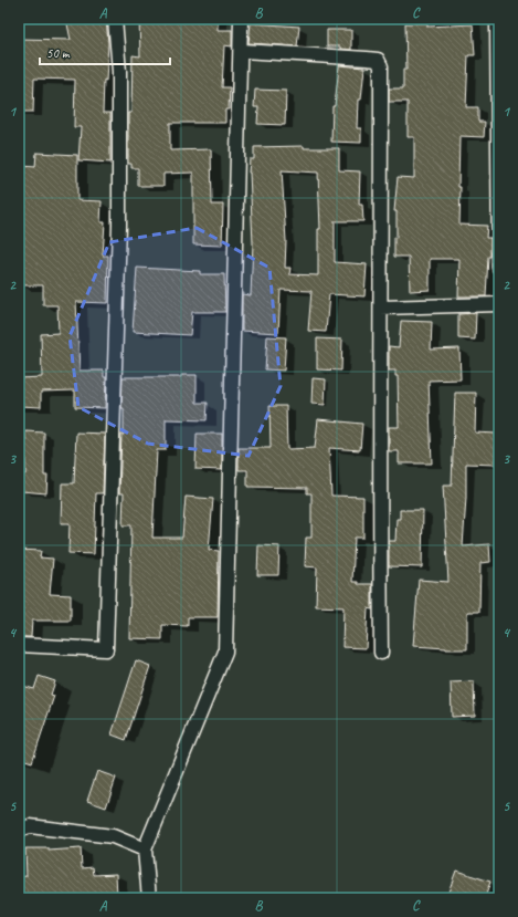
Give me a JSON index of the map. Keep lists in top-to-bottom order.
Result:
{
  "scale_bar": "50 m",
  "grid": {
    "columns": ["A", "B", "C"],
    "rows": [
      "1",
      "2",
      "3",
      "4",
      "5"
    ]
  }
}
